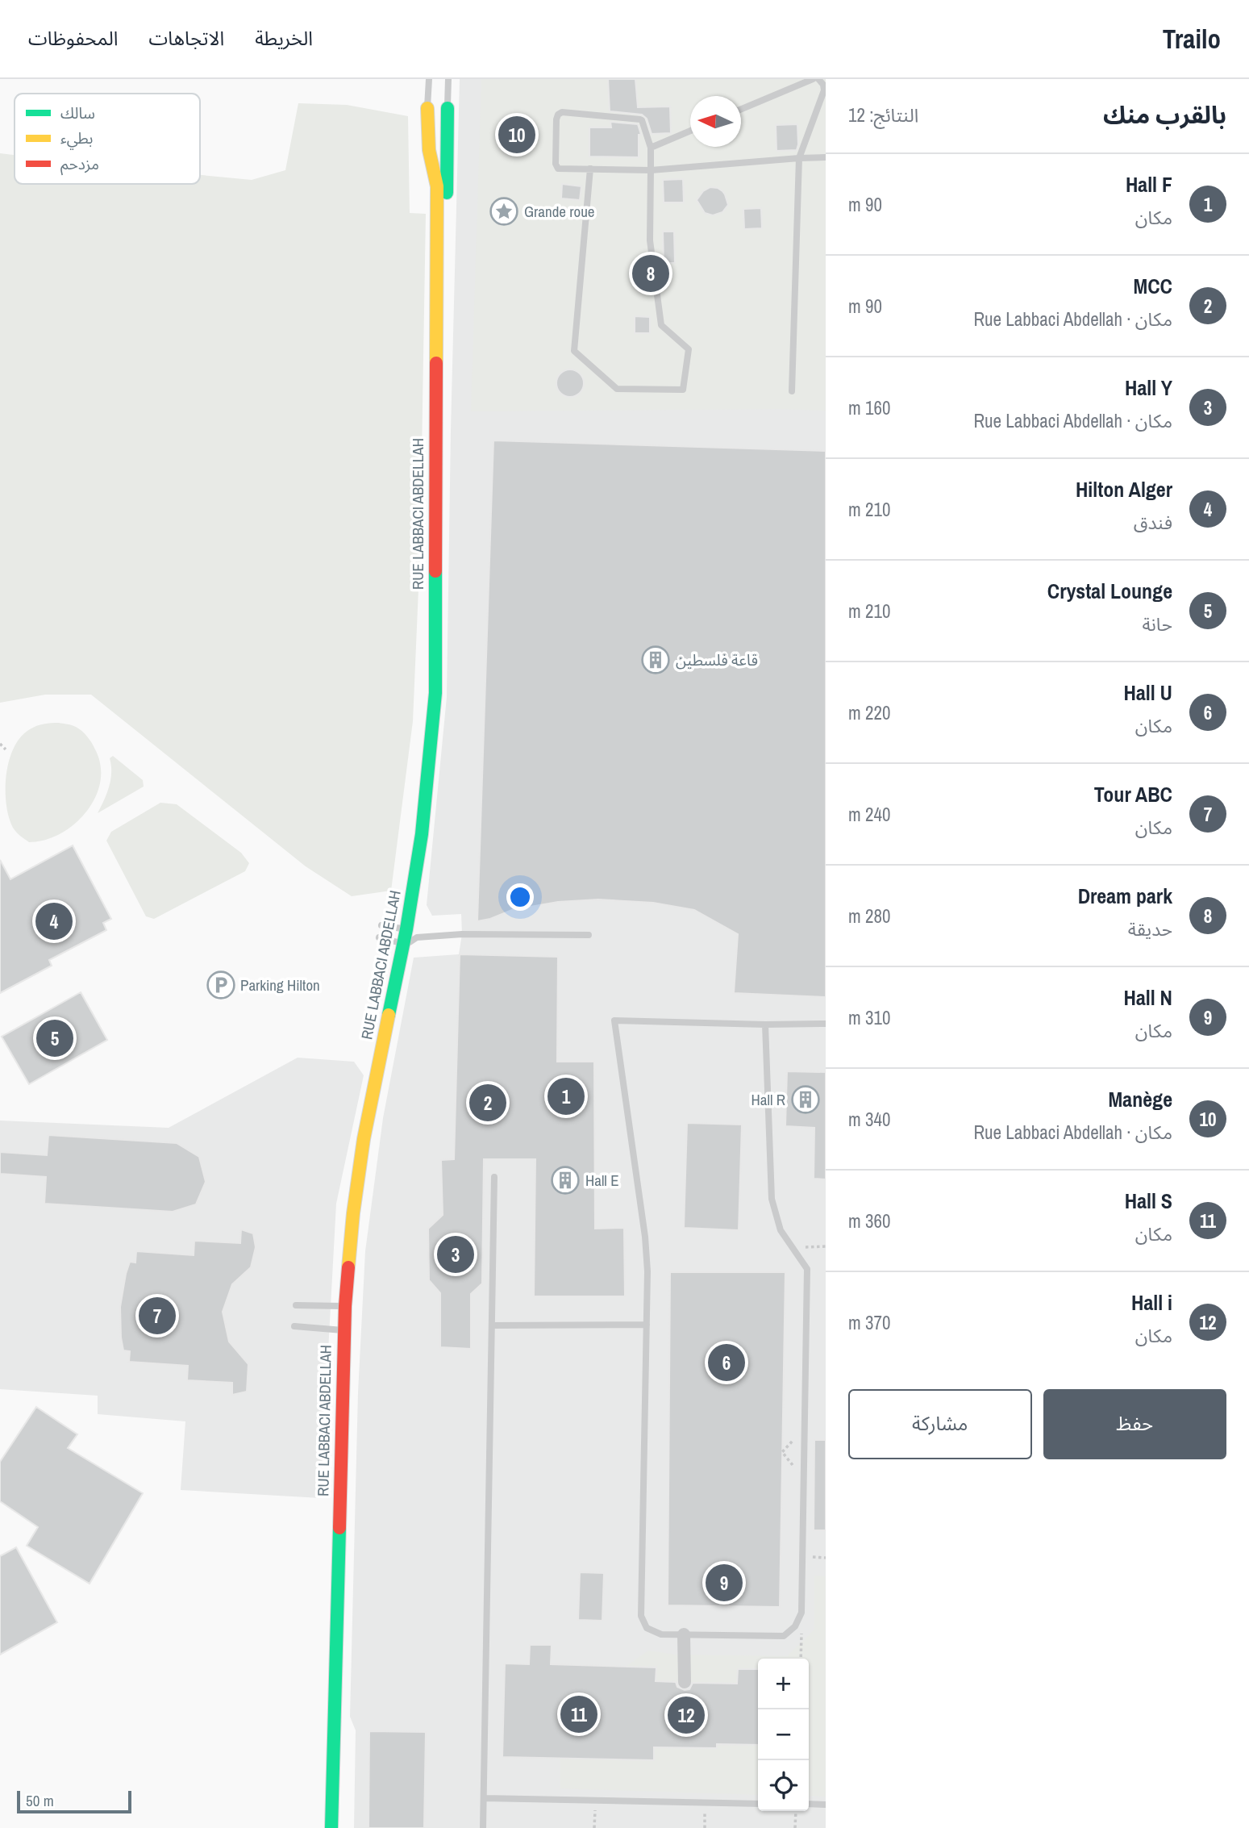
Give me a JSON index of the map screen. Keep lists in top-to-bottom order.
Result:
{
  "streets": {
    "street": ["RUE LABBACI ABDELLAH"]
  },
  "places": {
    "place": ["Grande roue"],
    "building": ["قاعة فلسطين", "Hall R", "Hall E"],
    "parking": ["Parking Hilton"]
  },
  "legend": ["سالك", "بطيء", "مزدحم"],
  "scale_bar": "50 m",
  "north": "left",
  "page": {
    "header": "Trailo",
    "nav": ["الخريطة", "الاتجاهات", "المحفوظات"],
    "heading": ["بالقرب منك", "النتائج: 12"],
    "pins": [
      "10",
      "8",
      "4",
      "5",
      "1",
      "2",
      "3",
      "7",
      "6",
      "9",
      "11",
      "12"
    ],
    "list": [
      {
        "mark": "1",
        "name": "Hall F",
        "note": "مكان",
        "value": "90 m"
      },
      {
        "mark": "2",
        "name": "MCC",
        "note": "مكان · Rue Labbaci Abdellah",
        "value": "90 m"
      },
      {
        "mark": "3",
        "name": "Hall Y",
        "note": "مكان · Rue Labbaci Abdellah",
        "value": "160 m"
      },
      {
        "mark": "4",
        "name": "Hilton Alger",
        "note": "فندق",
        "value": "210 m"
      },
      {
        "mark": "5",
        "name": "Crystal Lounge",
        "note": "حانة",
        "value": "210 m"
      },
      {
        "mark": "6",
        "name": "Hall U",
        "note": "مكان",
        "value": "220 m"
      },
      {
        "mark": "7",
        "name": "Tour ABC",
        "note": "مكان",
        "value": "240 m"
      },
      {
        "mark": "8",
        "name": "Dream park",
        "note": "حديقة",
        "value": "280 m"
      },
      {
        "mark": "9",
        "name": "Hall N",
        "note": "مكان",
        "value": "310 m"
      },
      {
        "mark": "10",
        "name": "Manège",
        "note": "مكان · Rue Labbaci Abdellah",
        "value": "340 m"
      },
      {
        "mark": "11",
        "name": "Hall S",
        "note": "مكان",
        "value": "360 m"
      },
      {
        "mark": "12",
        "name": "Hall i",
        "note": "مكان",
        "value": "370 m"
      }
    ],
    "buttons": ["حفظ", "مشاركة"],
    "map_buttons": ["+", "−"],
    "scale": "50 m"
  }
}
